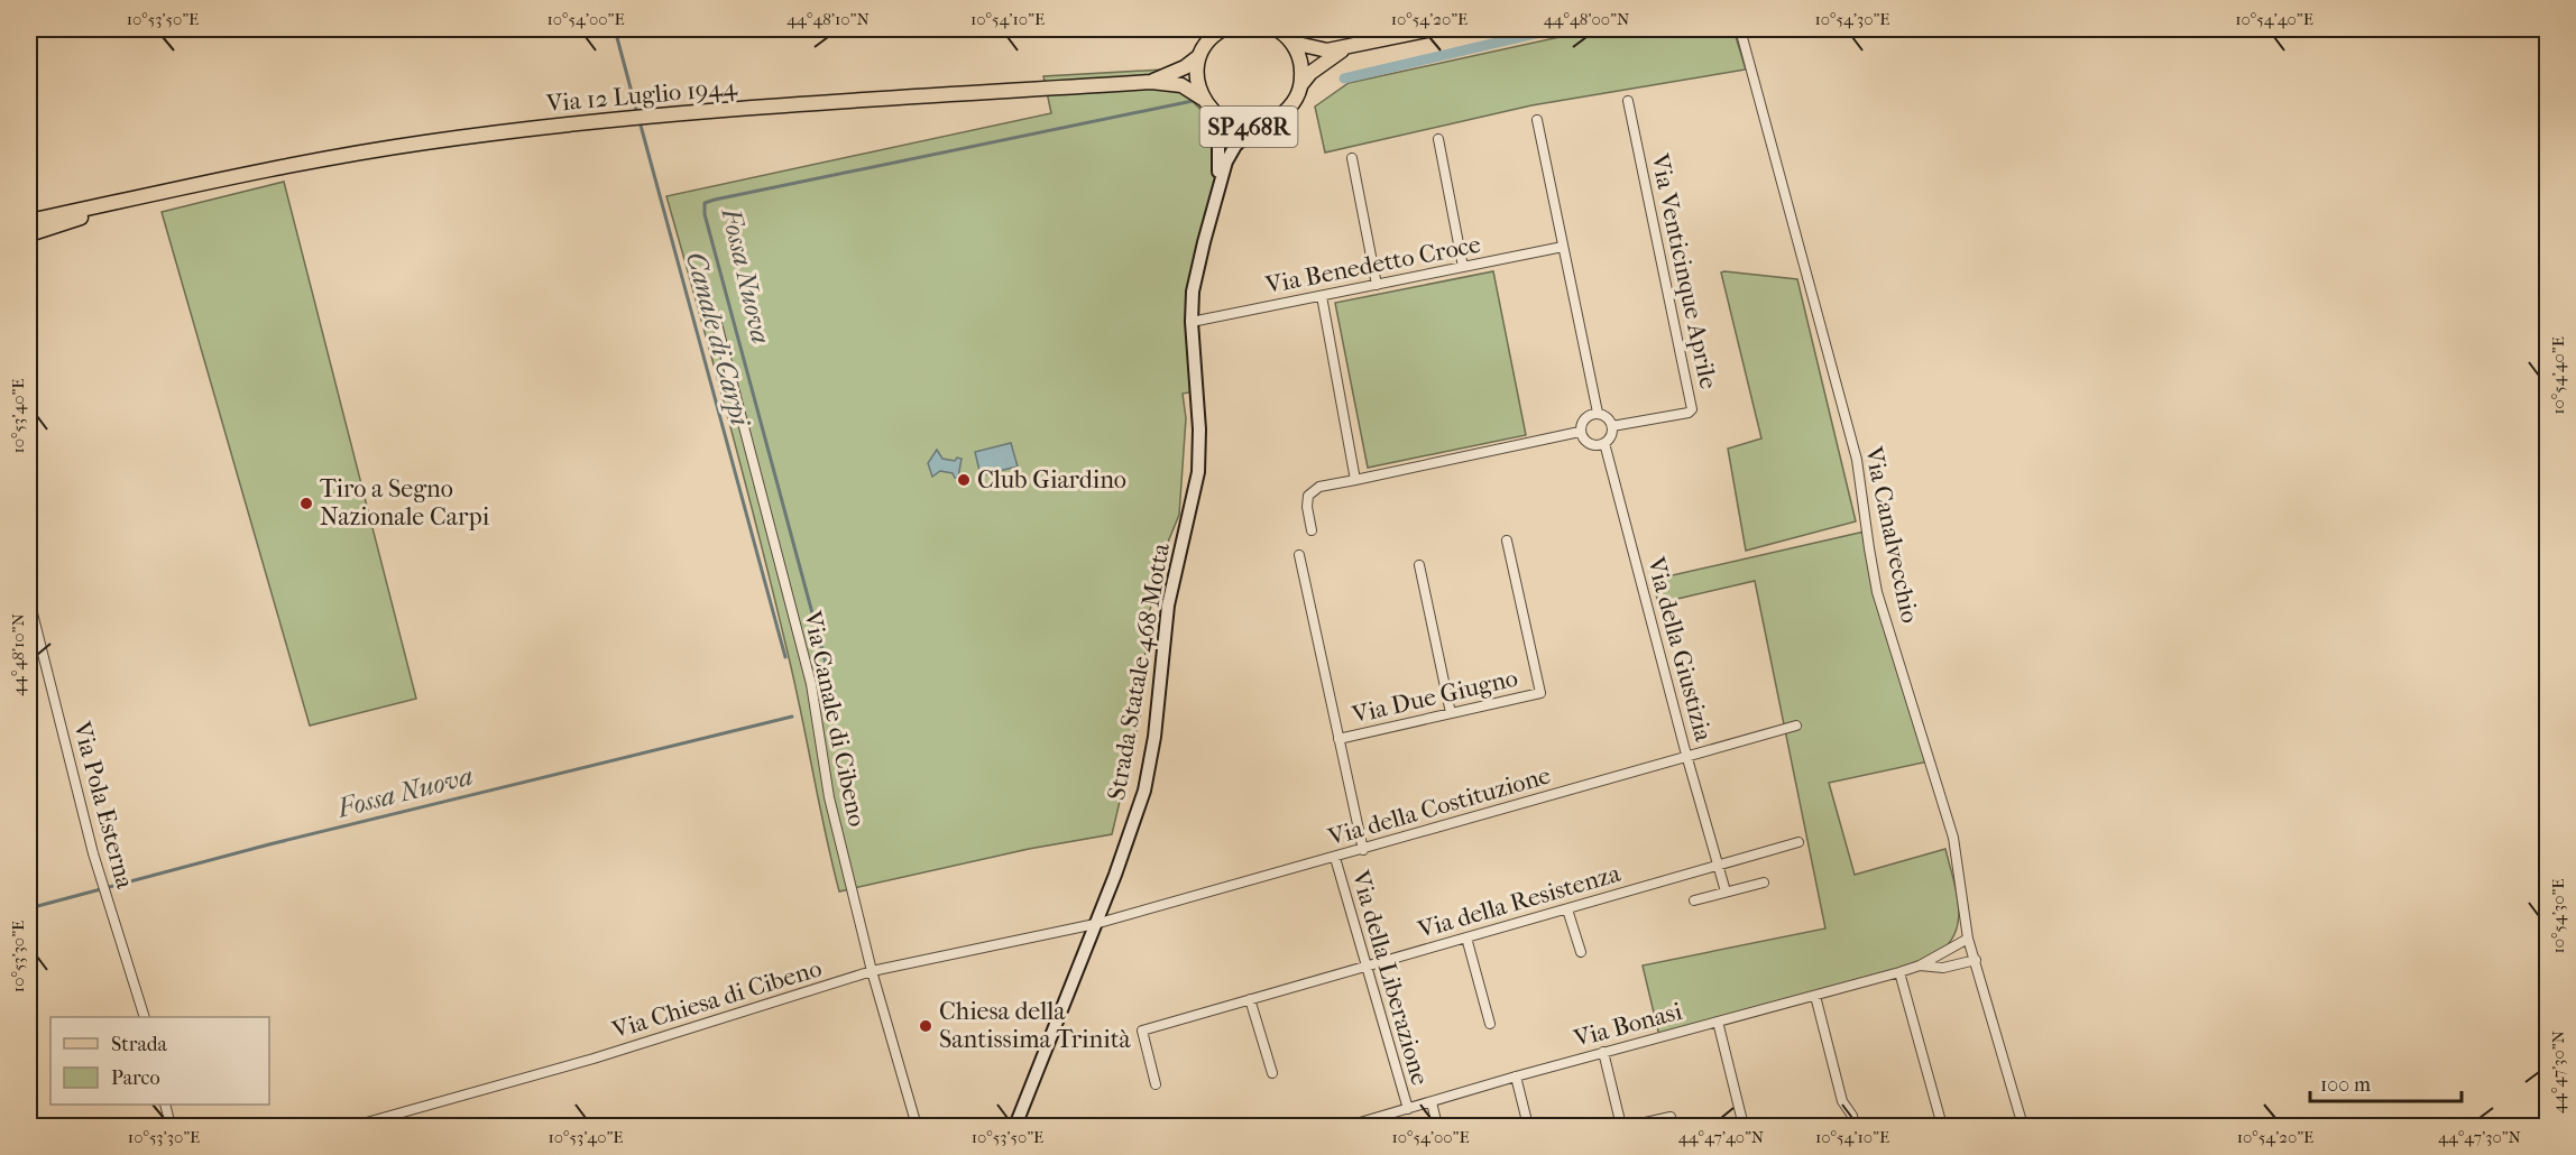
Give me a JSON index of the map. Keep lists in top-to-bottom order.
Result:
{
  "streets": {
    "main road": ["Via 12 Luglio 1944", "SP468R", "Strada Statale 468 Motta"],
    "street": [
      "Via Benedetto Croce",
      "Via Venticinque Aprile",
      "Via Canalvecchio",
      "Via della Giustizia",
      "Via Due Giugno",
      "Via Canale di Cibeno",
      "Via Pola Esterna",
      "Via della Costituzione",
      "Via della Resistenza",
      "Via della Liberazione",
      "Via Chiesa di Cibeno",
      "Via Bonasi"
    ]
  },
  "crossings": [
    ["Via Benedetto Croce", "Strada Statale 468 Motta"],
    ["Via Venticinque Aprile", "Via della Giustizia"],
    ["Via Canalvecchio", "Via Bonasi"],
    ["Via della Giustizia", "Via della Costituzione"],
    ["Via della Giustizia", "Via della Resistenza"],
    ["Strada Statale 468 Motta", "Via della Costituzione"],
    ["Strada Statale 468 Motta", "Via Chiesa di Cibeno"],
    ["Via Canale di Cibeno", "Via Chiesa di Cibeno"],
    ["Via della Costituzione", "Via della Liberazione"],
    ["Via della Costituzione", "Via Chiesa di Cibeno"],
    ["Via della Resistenza", "Via della Liberazione"],
    ["Via della Liberazione", "Via Bonasi"]
  ],
  "water": ["Fossa Nuova", "Canale di Carpi"],
  "places": ["Club Giardino", "Tiro a Segno Nazionale Carpi", "Chiesa della Santissima Trinità"],
  "legend": ["Strada", "Parco"],
  "scale_bar": "100 m",
  "coordinates": [
    "10°53'50\"E",
    "10°54'00\"E",
    "44°48'10\"N",
    "10°54'10\"E",
    "10°54'20\"E",
    "44°48'00\"N",
    "10°54'30\"E",
    "10°54'40\"E",
    "10°53'40\"E",
    "10°53'30\"E",
    "44°47'30\"N",
    "44°47'40\"N"
  ]
}
